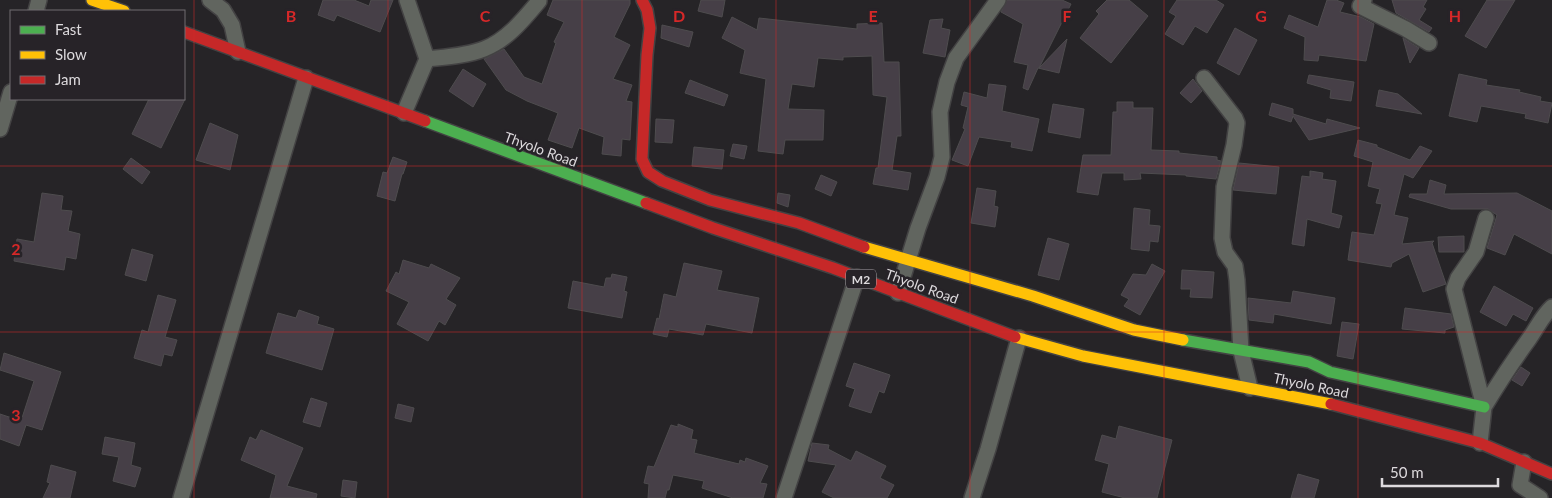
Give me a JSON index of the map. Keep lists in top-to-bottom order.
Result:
{
  "streets": {
    "main road": ["Thyolo Road", "M2"]
  },
  "legend": ["Fast", "Slow", "Jam"],
  "scale_bar": "50 m",
  "grid": {
    "columns": [
      "B",
      "C",
      "D",
      "E",
      "F",
      "G",
      "H"
    ],
    "rows": ["2", "3"]
  }
}
